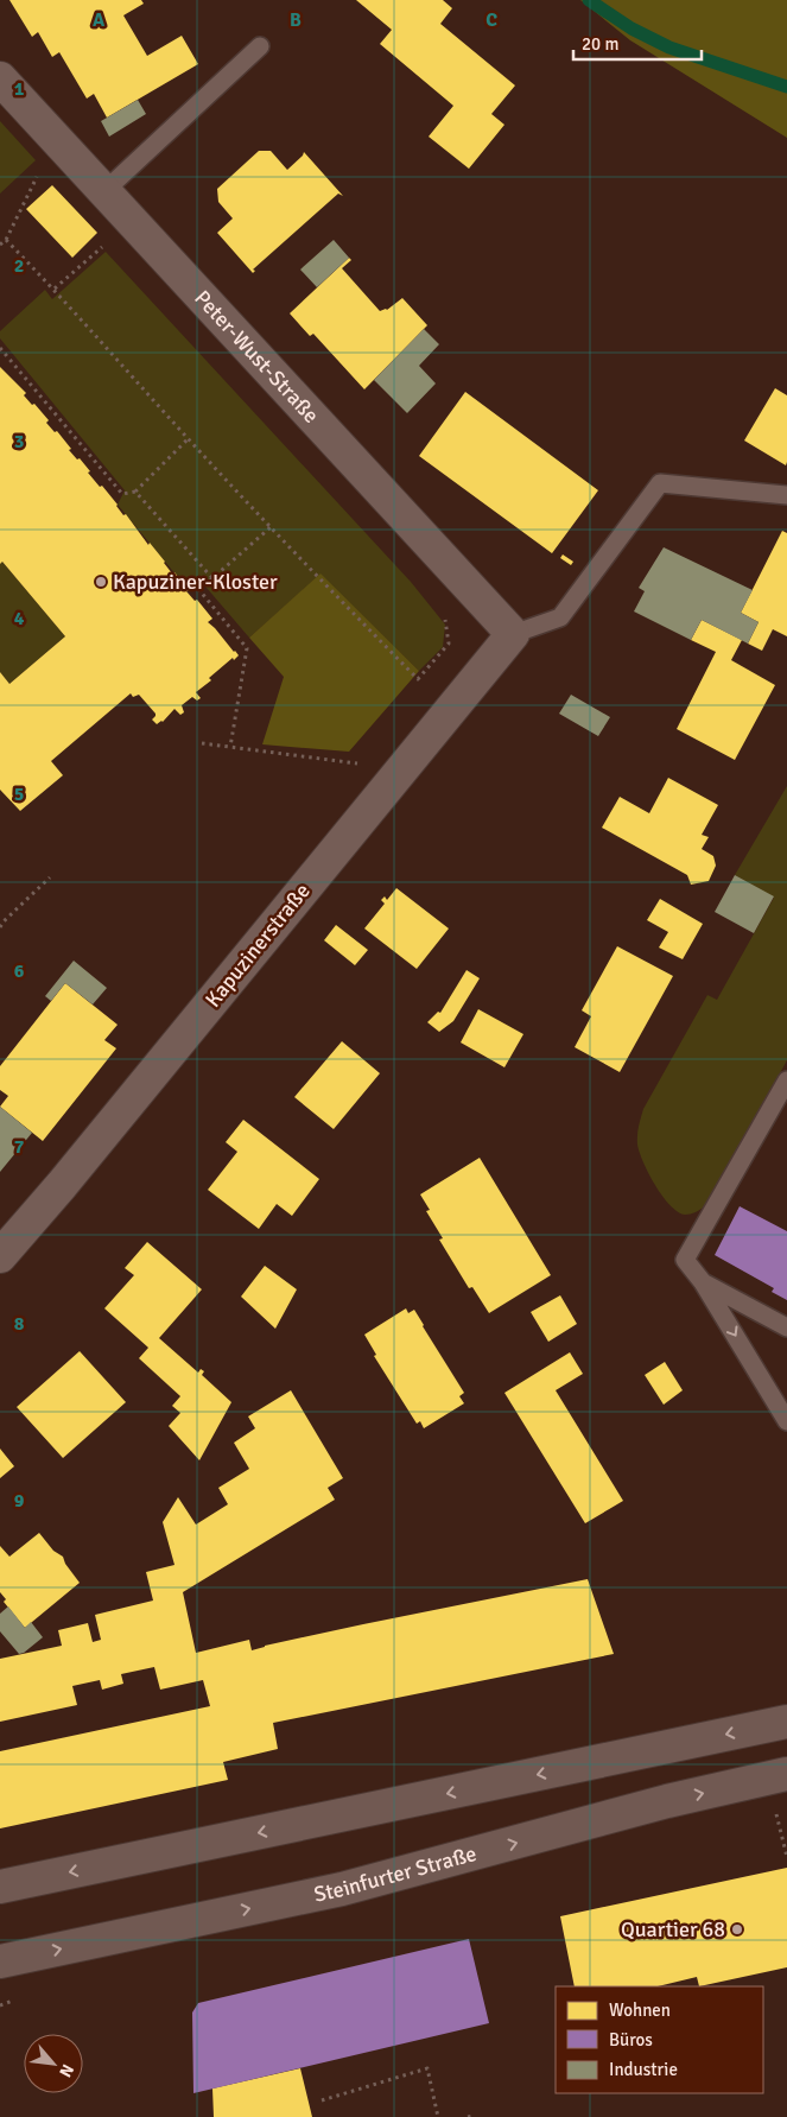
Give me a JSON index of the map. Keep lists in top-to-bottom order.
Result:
{
  "streets": {
    "main road": ["Steinfurter Straße"],
    "street": ["Peter-Wust-Straße", "Kapuzinerstraße"]
  },
  "crossings": [
    ["Peter-Wust-Straße", "Kapuzinerstraße"]
  ],
  "places": ["Kapuziner-Kloster", "Quartier 68"],
  "legend": ["Wohnen", "Büros", "Industrie"],
  "scale_bar": "20 m",
  "north": "bottom right",
  "grid": {
    "columns": ["A", "B", "C"],
    "rows": [
      "1",
      "2",
      "3",
      "4",
      "5",
      "6",
      "7",
      "8",
      "9"
    ]
  }
}
